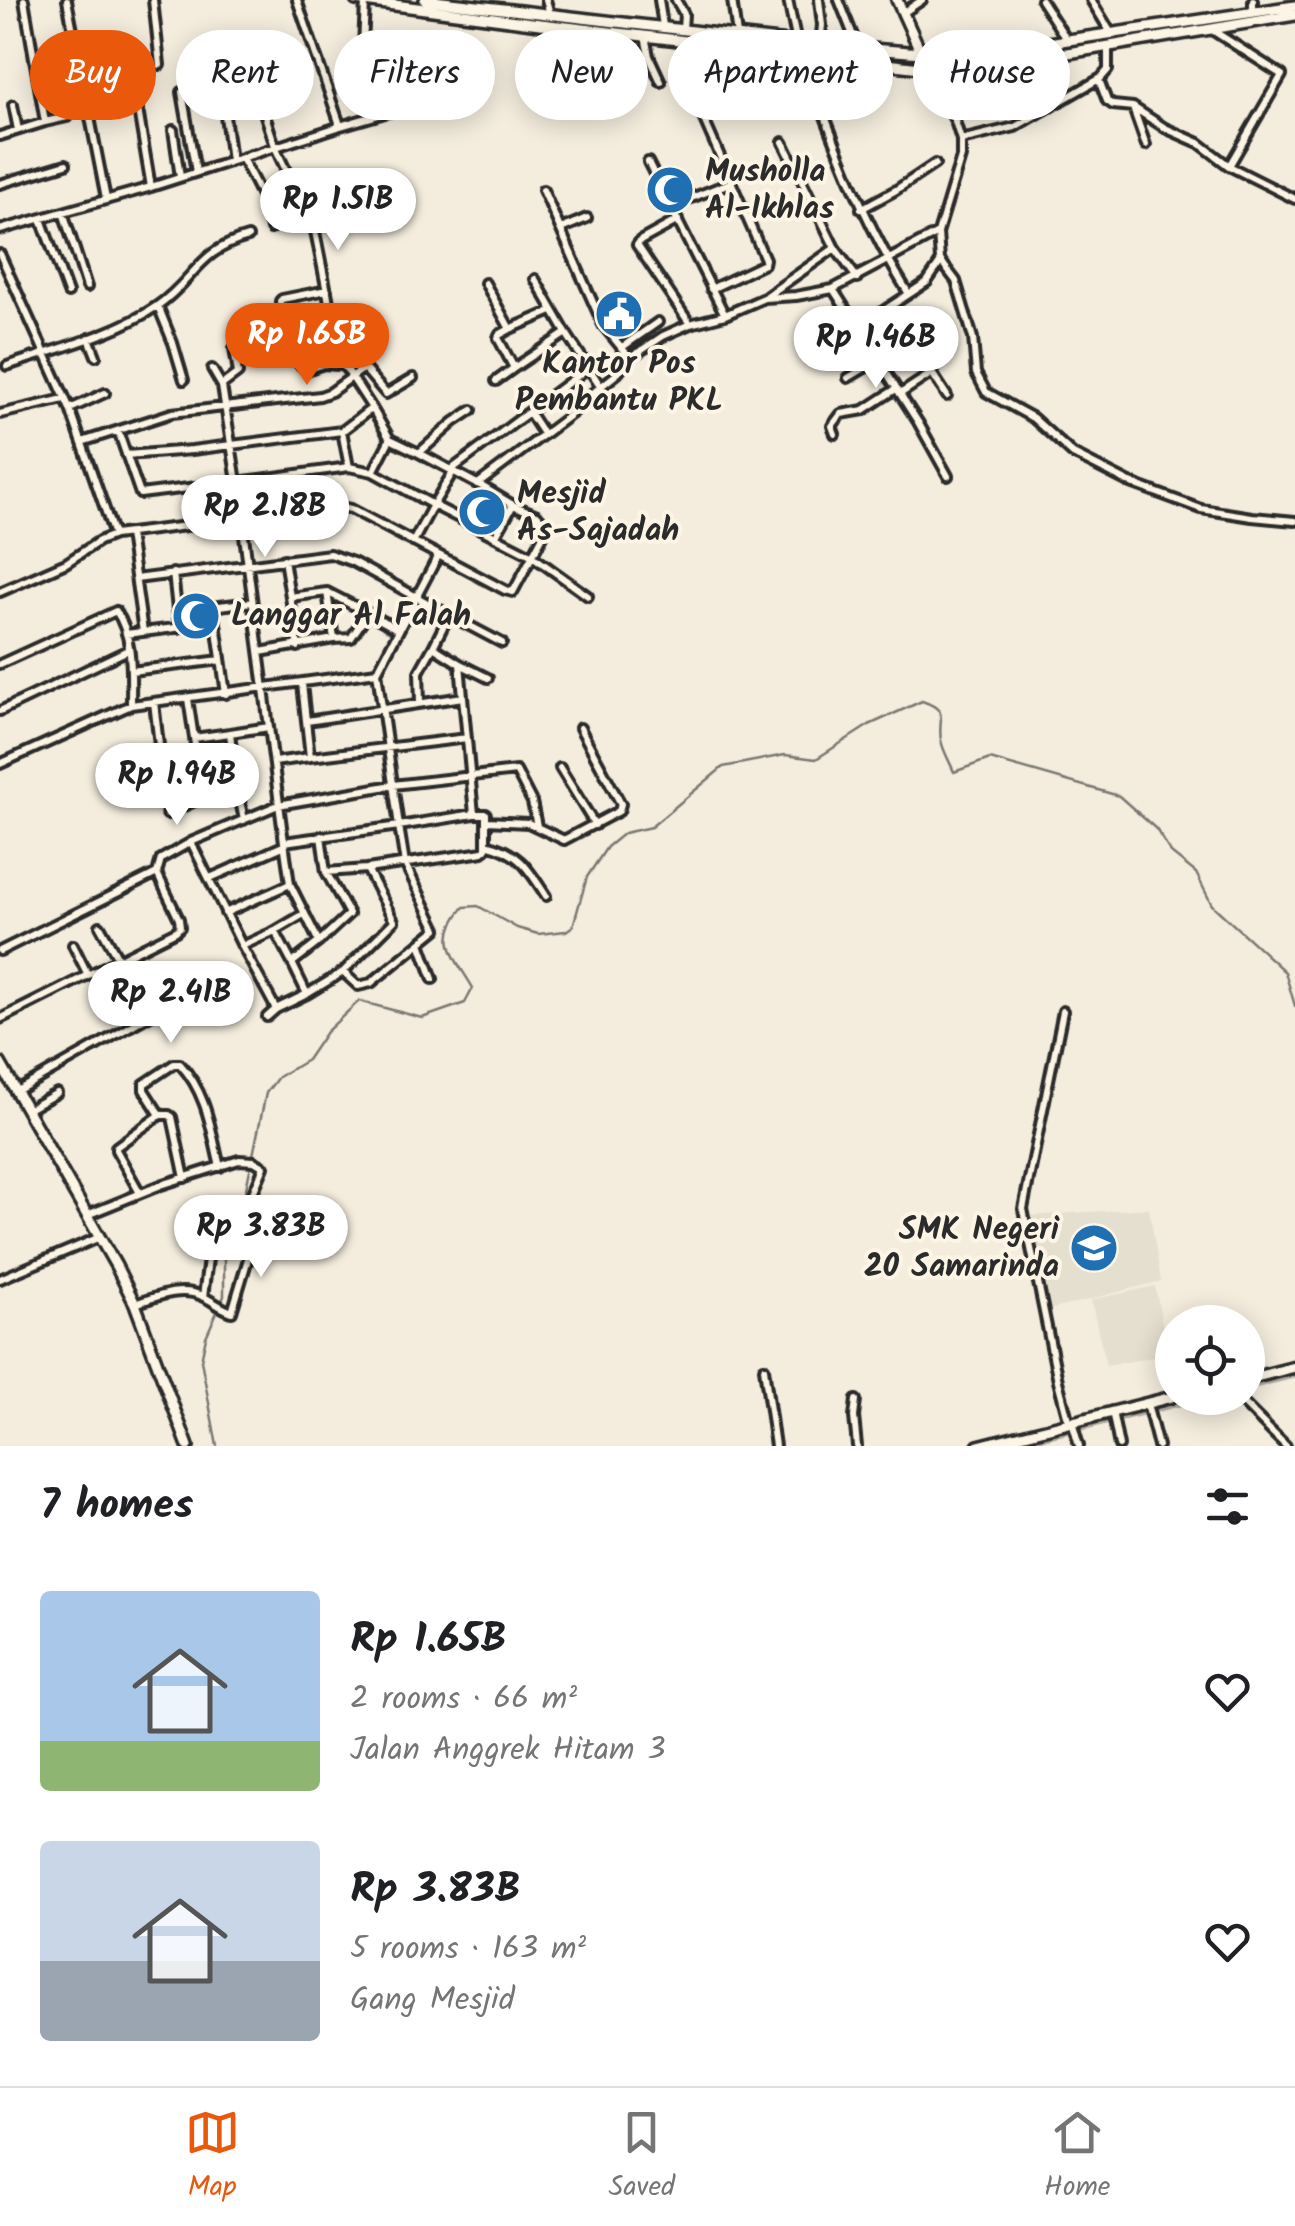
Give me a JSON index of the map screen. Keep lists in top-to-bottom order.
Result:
{
  "places": {
    "mosque": ["Musholla Al-Ikhlas", "Mesjid As-Sajadah", "Langgar Al Falah"],
    "public building": ["Kantor Pos Pembantu PKL"],
    "school or university": ["SMK Negeri 20 Samarinda"]
  },
  "page": {
    "chip": [
      "Buy",
      "Rent",
      "Filters",
      "New",
      "Apartment",
      "House"
    ],
    "price": [
      "Rp 1.51B",
      "Rp 1.65B",
      "Rp 1.46B",
      "Rp 2.18B",
      "Rp 1.94B",
      "Rp 2.41B",
      "Rp 3.83B"
    ],
    "heading": "7 homes",
    "list": [
      {
        "name": "Rp 1.65B",
        "note": "2 rooms · 66 m² · Jalan Anggrek Hitam 3"
      },
      {
        "name": "Rp 3.83B",
        "note": "5 rooms · 163 m² · Gang Mesjid"
      }
    ],
    "tabs": ["Map", "Saved", "Home"]
  }
}
